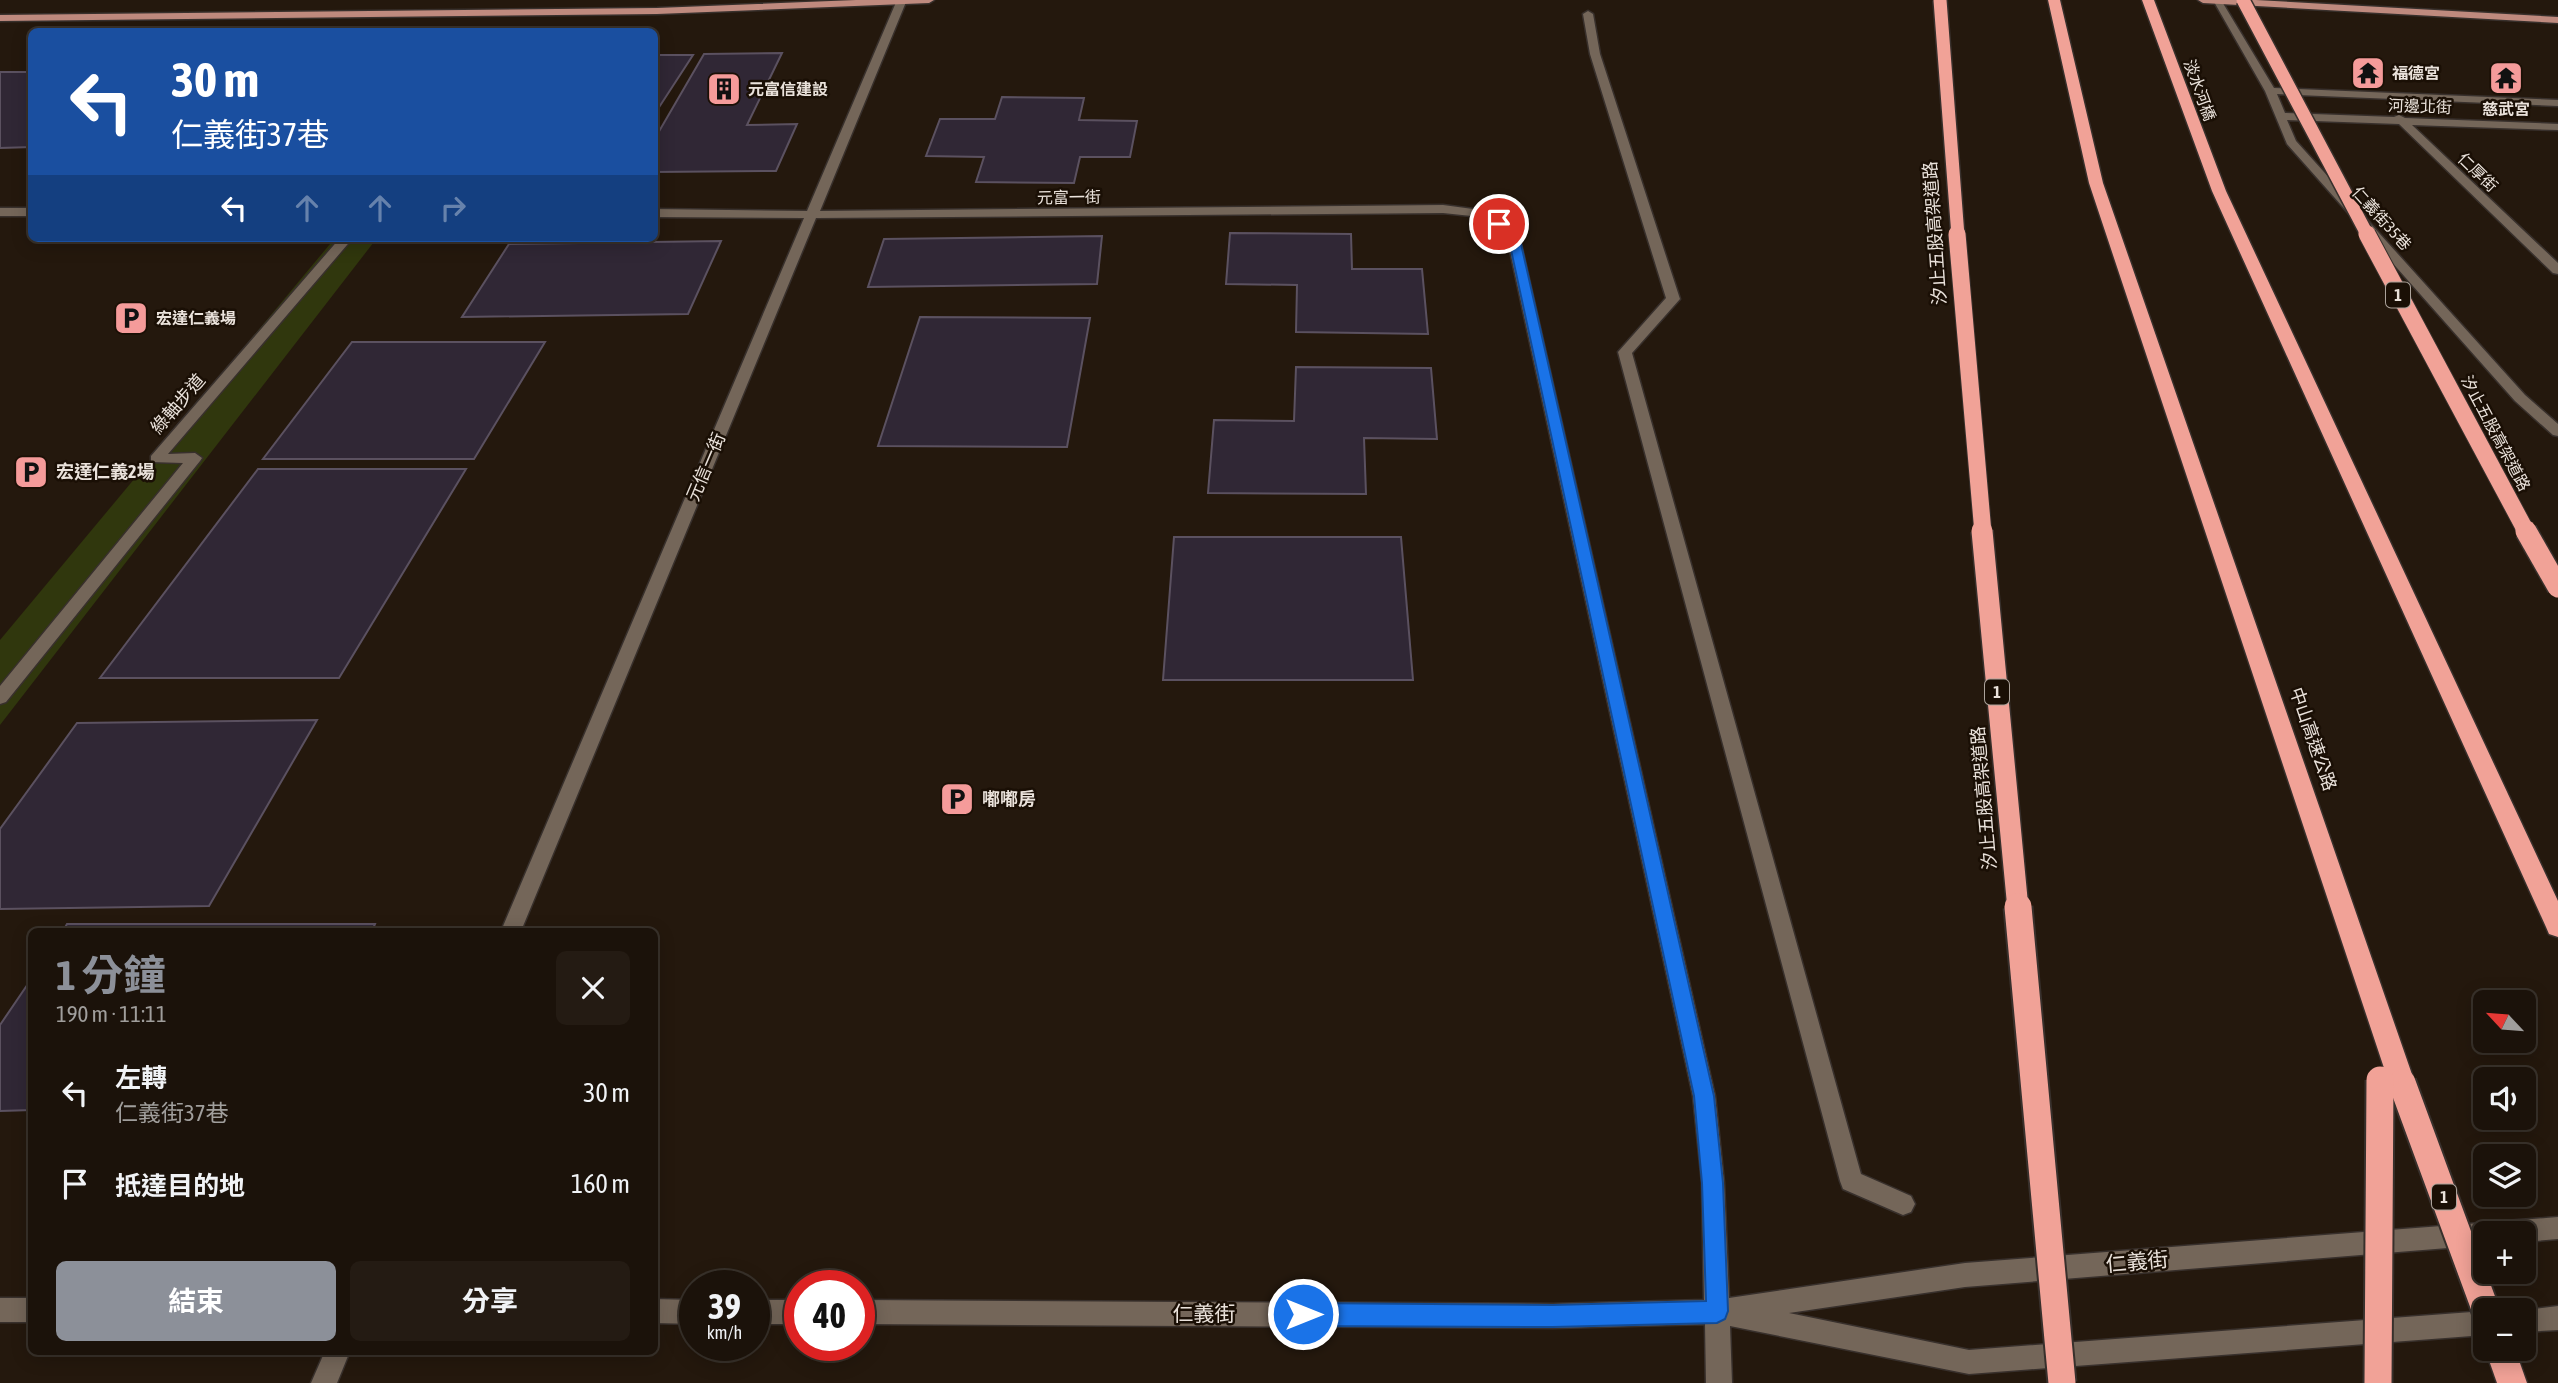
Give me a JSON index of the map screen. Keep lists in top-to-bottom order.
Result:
{
  "streets": {
    "highway": [
      "淡水河橋",
      "汐止五股高架道路",
      "1",
      "中山高速公路"
    ],
    "street": [
      "河邊北街",
      "仁厚街",
      "元富一街",
      "仁義街35巷",
      "綠軸步道",
      "元信一街",
      "仁義街"
    ]
  },
  "crossings": [
    ["河邊北街", "仁厚街"],
    ["河邊北街", "仁義街35巷"],
    ["元富一街", "元信一街"],
    ["元富一街", "仁義街"]
  ],
  "places": {
    "temple": ["福德宮", "慈武宮"],
    "building": ["元富信建設"],
    "parking": ["宏達仁義場", "宏達仁義2場", "嘟嘟房"]
  },
  "north": "top left",
  "page": {
    "turn": ["30 m", "仁義街37巷"],
    "heading": ["1 分鐘", "190 m · 11:11"],
    "map_buttons": ["+", "−"],
    "list": [
      {
        "name": "左轉",
        "note": "仁義街37巷",
        "value": "30 m"
      },
      {
        "name": "抵達目的地",
        "value": "160 m"
      }
    ],
    "buttons": ["結束", "分享"],
    "speed": "39 km/h",
    "limit": "40"
  }
}
